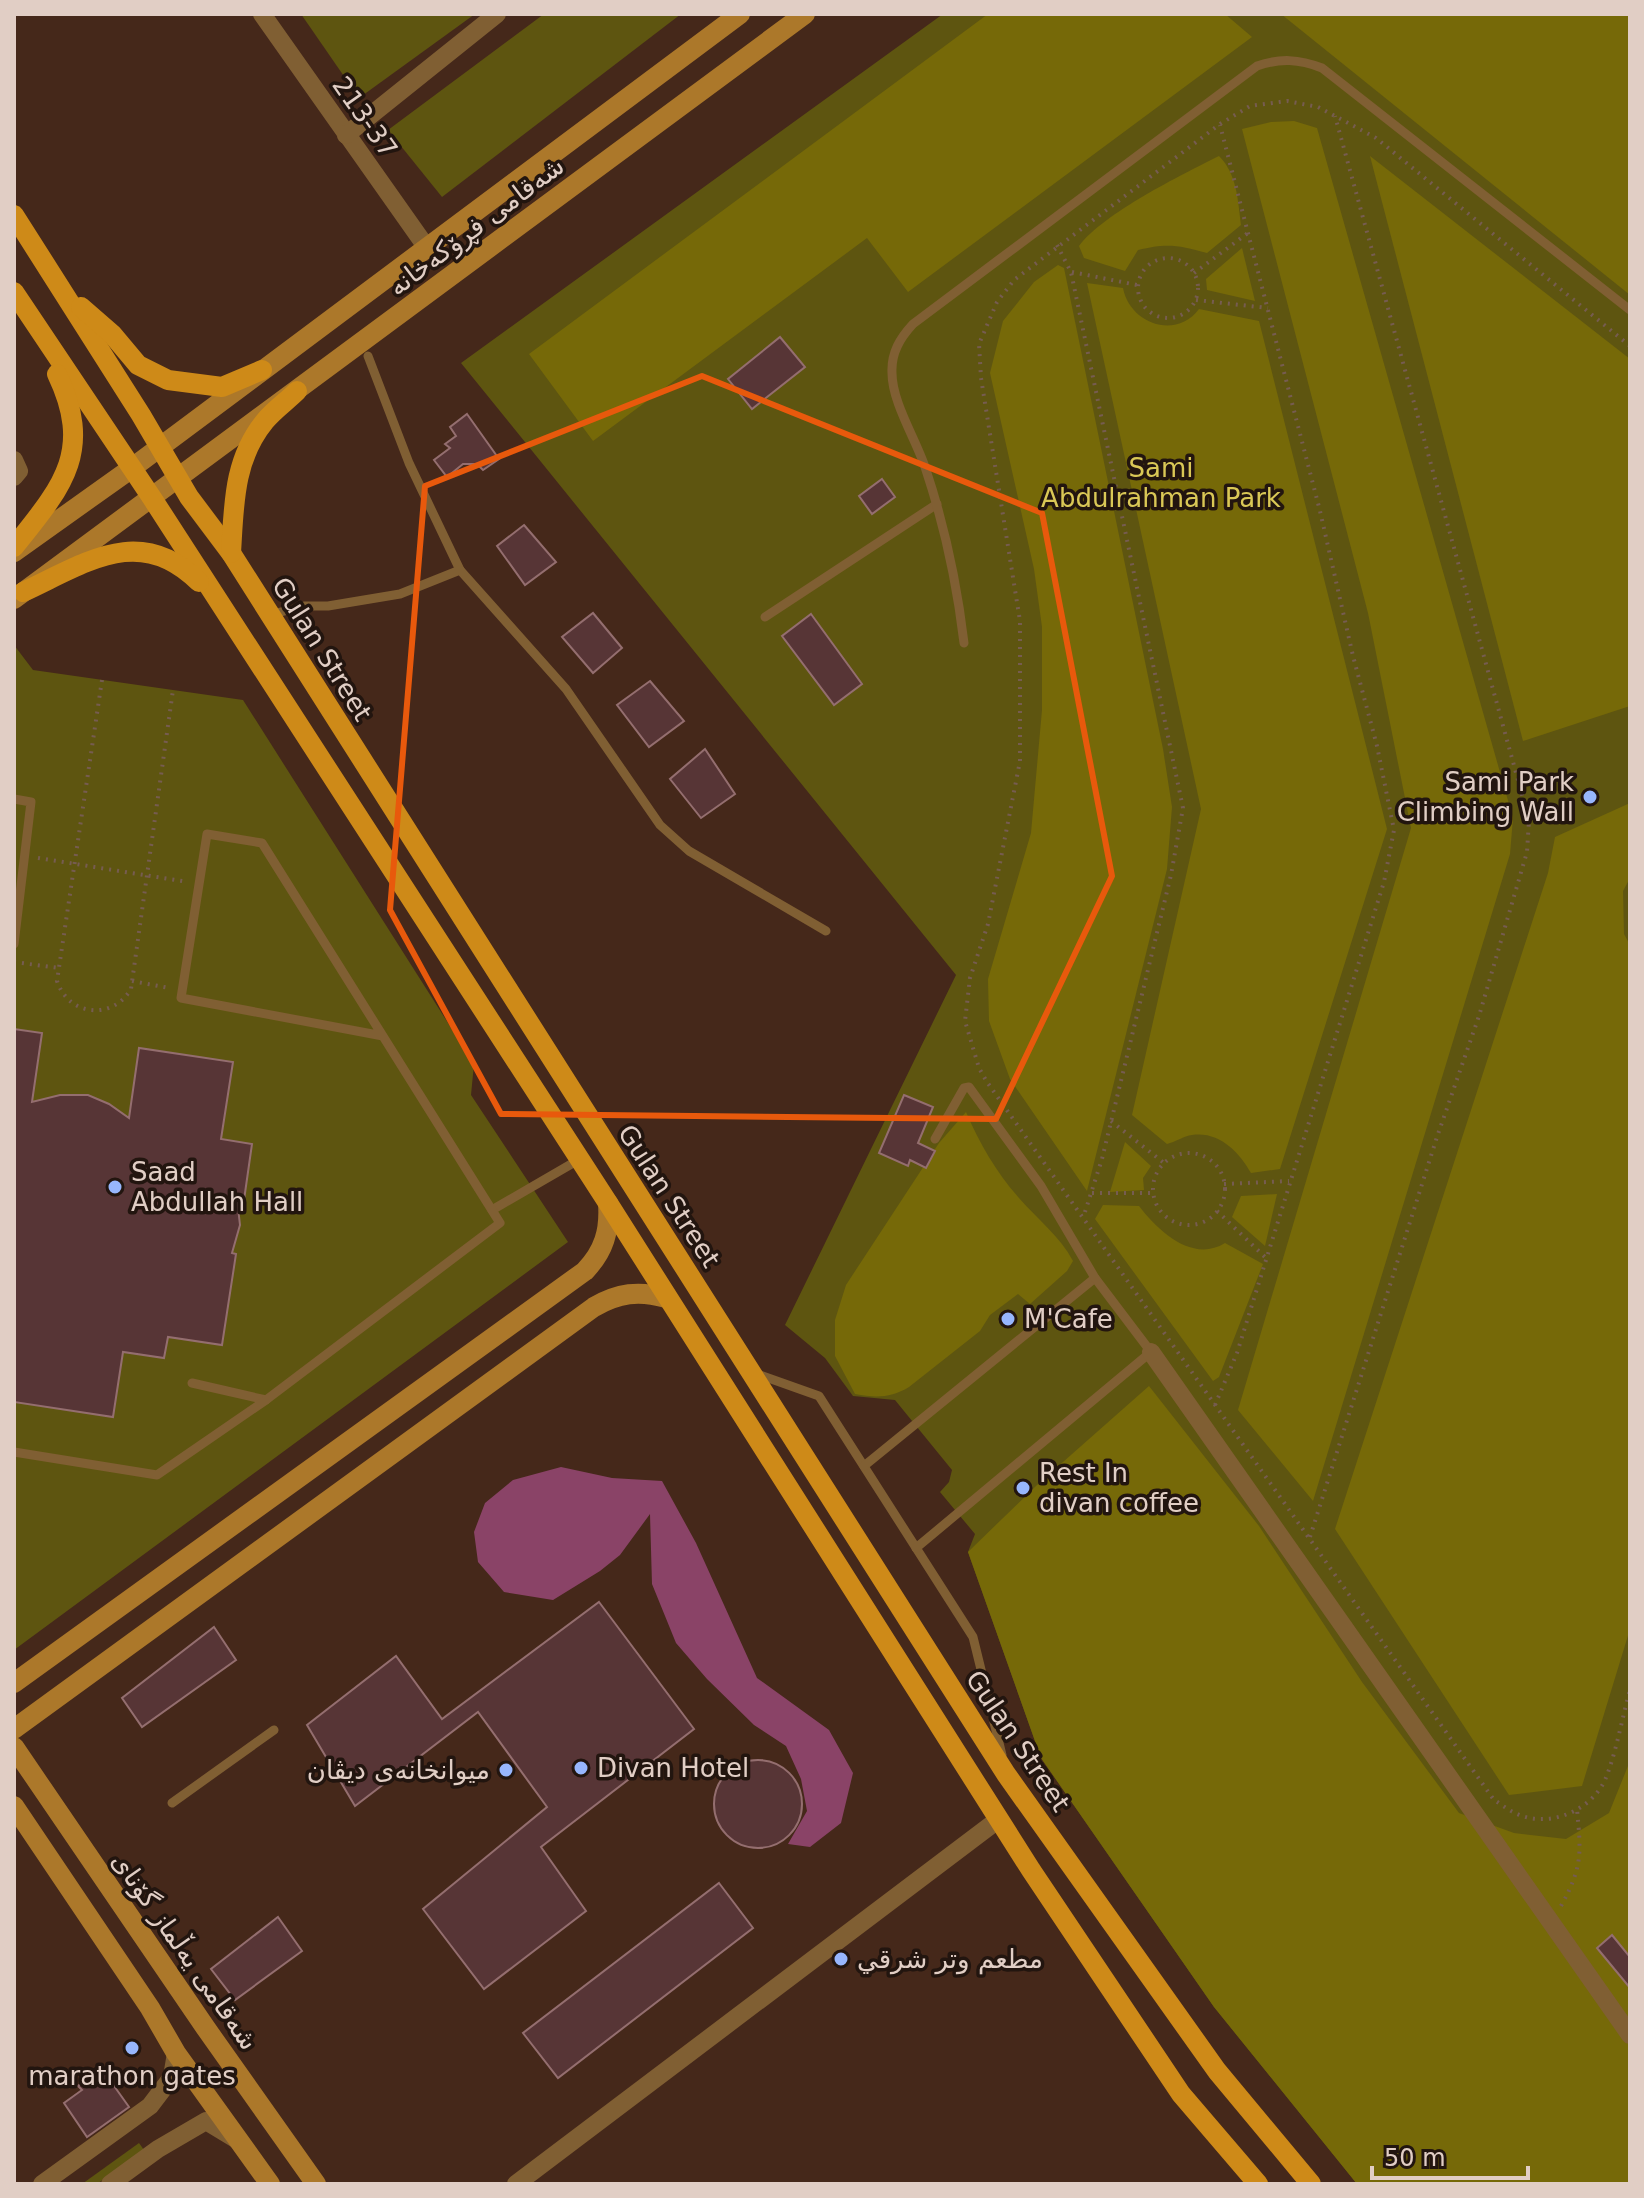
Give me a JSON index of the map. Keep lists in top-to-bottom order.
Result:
{
  "streets": {
    "main road": ["Gulan Street"],
    "street": ["213-37", "شەقامی فڕۆکەخانە", "شەقامی یەڵماز گۆنای"]
  },
  "crossings": [
    ["213-37", "شەقامی فڕۆکەخانە"],
    ["شەقامی فڕۆکەخانە", "Gulan Street"]
  ],
  "parks": ["Sami Abdulrahman Park"],
  "places": [
    "Sami Park Climbing Wall",
    "Saad Abdullah Hall",
    "M'Cafe",
    "Rest In divan coffee",
    "Divan Hotel",
    "میوانخانەی دیڤان",
    "مطعم وتر شرقي",
    "marathon gates"
  ],
  "scale_bar": "50 m"
}
